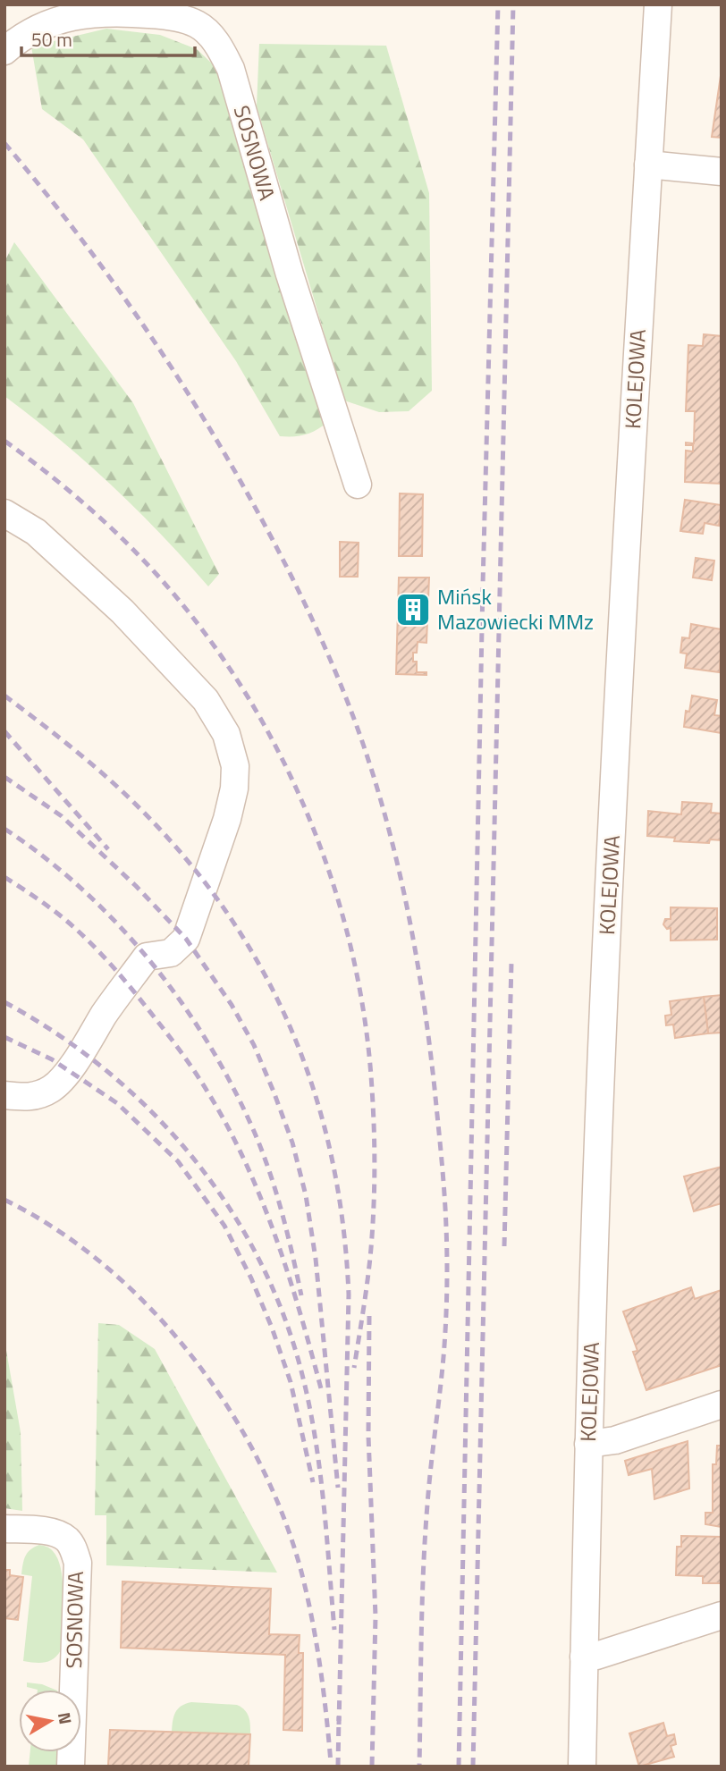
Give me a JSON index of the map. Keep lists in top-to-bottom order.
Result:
{
  "streets": {
    "street": ["SOSNOWA", "KOLEJOWA"]
  },
  "places": {
    "building": ["Mińsk Mazowiecki MMz"]
  },
  "scale_bar": "50 m",
  "north": "right"
}
